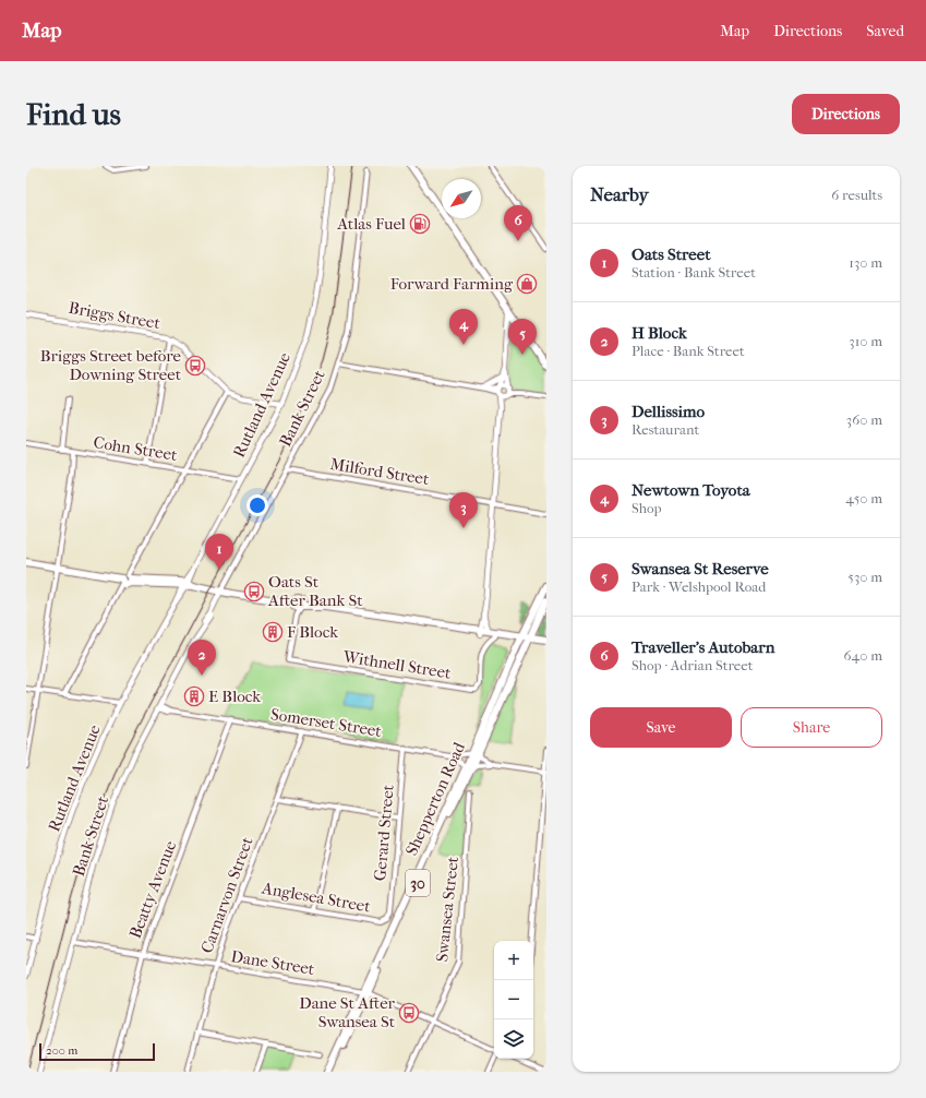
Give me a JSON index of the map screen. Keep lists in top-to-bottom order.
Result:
{
  "streets": {
    "main road": ["Shepperton Road", "30"],
    "street": [
      "Briggs Street",
      "Rutland Avenue",
      "Bank Street",
      "Cohn Street",
      "Milford Street",
      "Withnell Street",
      "Somerset Street",
      "Gerard Street",
      "Beatty Avenue",
      "Carnarvon Street",
      "Anglesea Street",
      "Swansea Street",
      "Dane Street"
    ]
  },
  "crossings": [
    ["Briggs Street", "Rutland Avenue"],
    ["Rutland Avenue", "Cohn Street"],
    ["Bank Street", "Milford Street"],
    ["Bank Street", "Somerset Street"],
    ["Bank Street", "Dane Street"],
    ["Somerset Street", "Shepperton Road"],
    ["Somerset Street", "Gerard Street"],
    ["Somerset Street", "Beatty Avenue"],
    ["Somerset Street", "Carnarvon Street"],
    ["Shepperton Road", "Dane Street"],
    ["Gerard Street", "Anglesea Street"],
    ["Beatty Avenue", "Dane Street"],
    ["Carnarvon Street", "Anglesea Street"],
    ["Carnarvon Street", "Dane Street"],
    ["Swansea Street", "Dane Street"]
  ],
  "places": {
    "fuel station": ["Atlas Fuel"],
    "shop": ["Forward Farming"],
    "bus stop": ["Briggs Street before Downing Street", "Oats St After Bank St", "Dane St After Swansea St"],
    "building": ["F Block", "E Block"]
  },
  "scale_bar": "200 m",
  "north": "bottom left",
  "page": {
    "header": "Map",
    "nav": ["Map", "Directions", "Saved"],
    "buttons": [
      "Directions",
      ["Save", "Share"]
    ],
    "title": "Find us",
    "heading": ["Nearby", "6 results"],
    "pins": [
      "6",
      "4",
      "5",
      "3",
      "1",
      "2"
    ],
    "list": [
      {
        "mark": "1",
        "name": "Oats Street",
        "note": "Station · Bank Street",
        "value": "130 m"
      },
      {
        "mark": "2",
        "name": "H Block",
        "note": "Place · Bank Street",
        "value": "310 m"
      },
      {
        "mark": "3",
        "name": "Dellissimo",
        "note": "Restaurant",
        "value": "360 m"
      },
      {
        "mark": "4",
        "name": "Newtown Toyota",
        "note": "Shop",
        "value": "450 m"
      },
      {
        "mark": "5",
        "name": "Swansea St Reserve",
        "note": "Park · Welshpool Road",
        "value": "530 m"
      },
      {
        "mark": "6",
        "name": "Traveller's Autobarn",
        "note": "Shop · Adrian Street",
        "value": "640 m"
      }
    ],
    "map_buttons": ["+", "−"],
    "scale": "200 m"
  }
}
